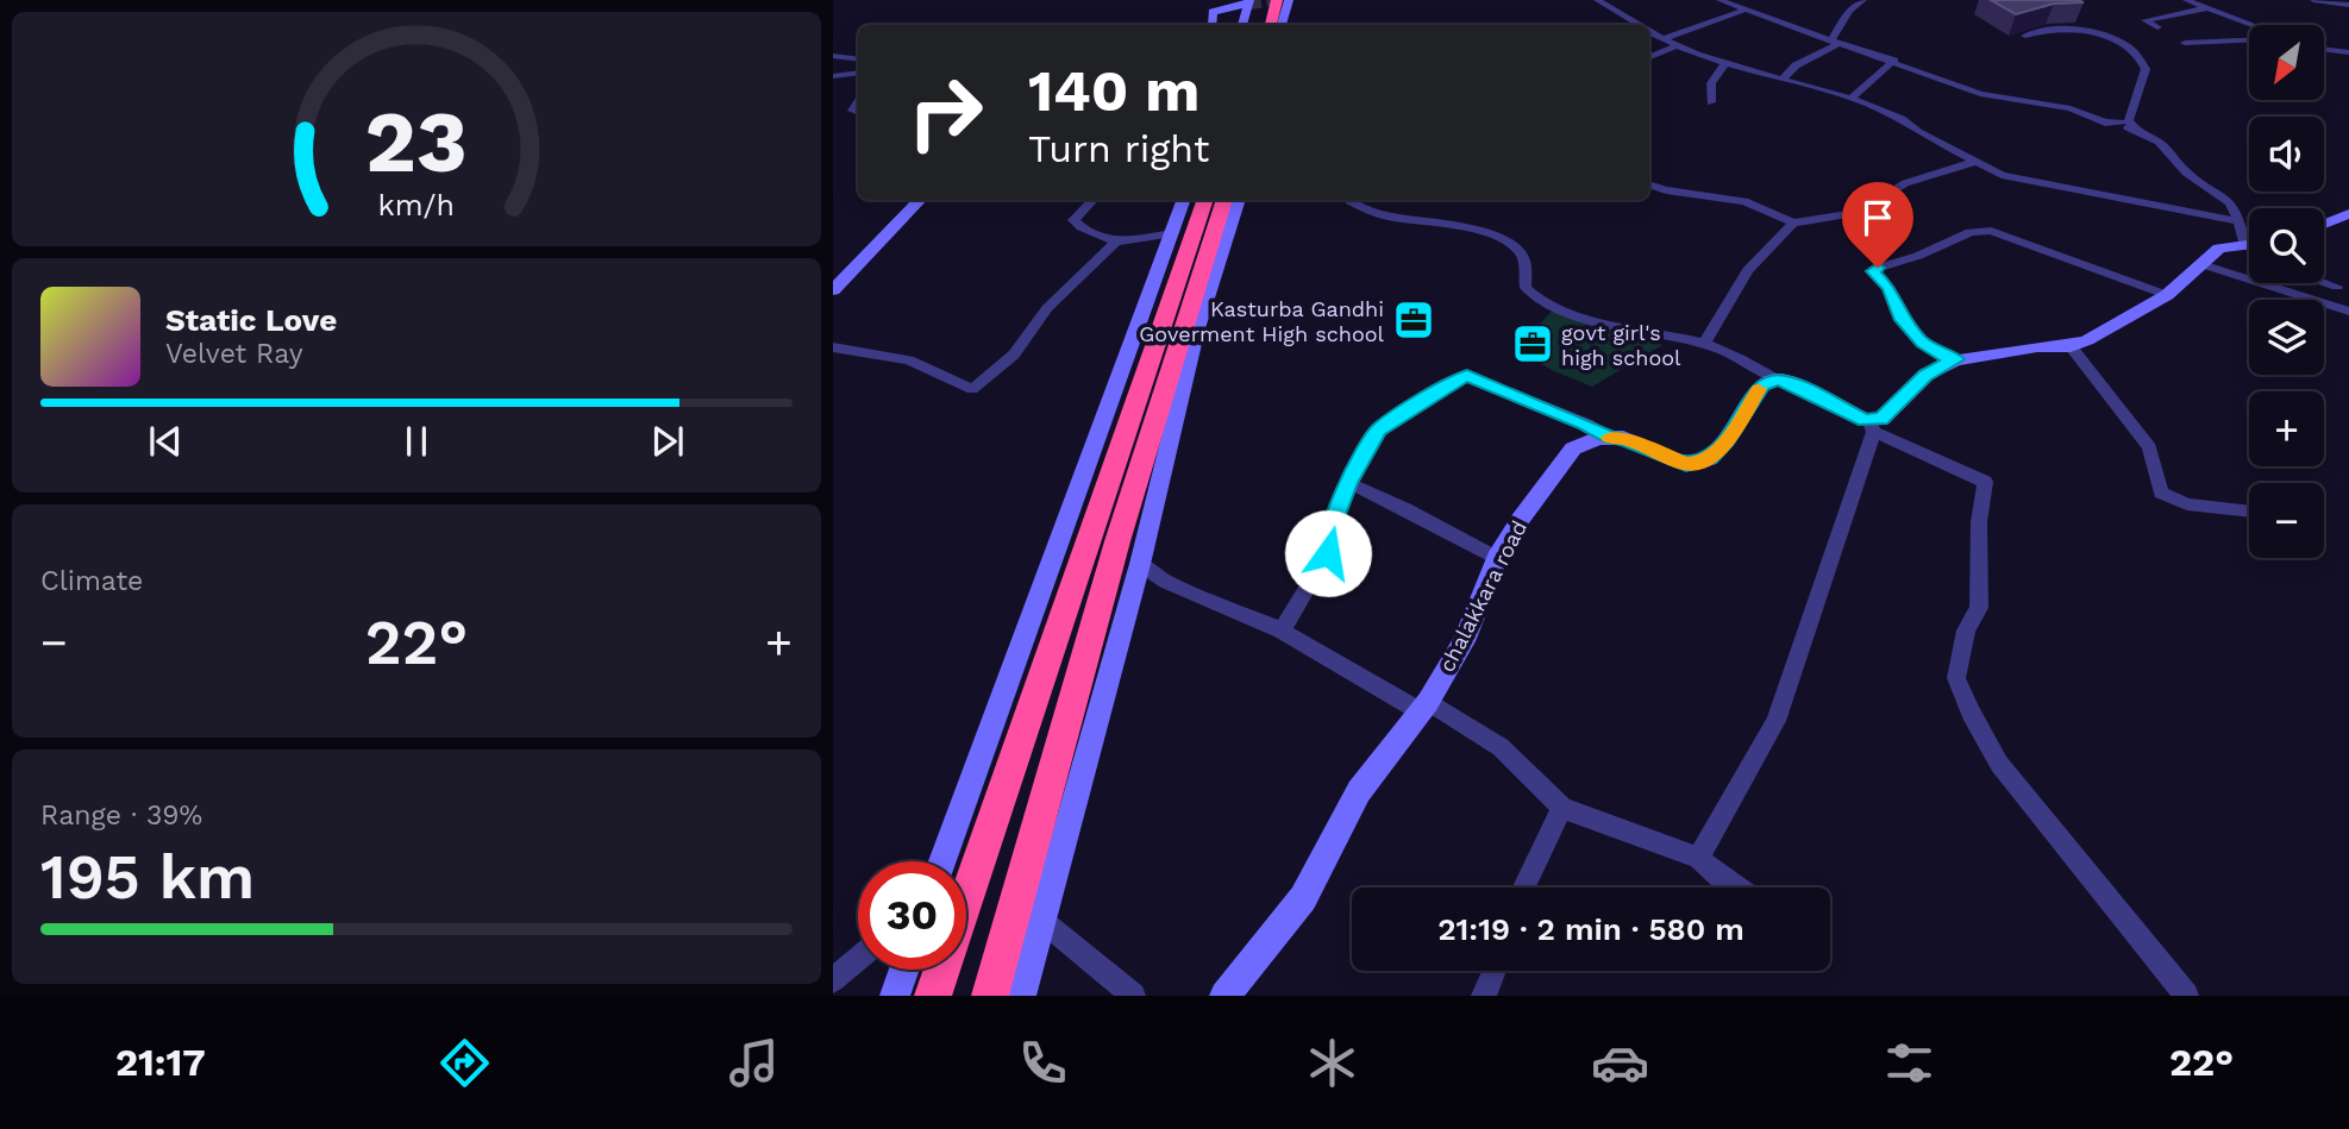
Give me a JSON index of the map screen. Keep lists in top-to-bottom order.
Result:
{
  "streets": {
    "street": ["chalakkara road"]
  },
  "places": {
    "office": ["Kasturba Gandhi Goverment High school", "govt girl's high school"]
  },
  "north": "bottom left",
  "page": {
    "map_buttons": ["+", "−"],
    "turn": ["140 m", "Turn right"],
    "song": ["Static Love", "Velvet Ray"],
    "tile": [
      "Climate",
      ["Range · 39%", "195 km"]
    ],
    "heat": ["−", "22°", "+"],
    "limit": "30",
    "trip": "21:19 · 2 min · 580 m",
    "tabs": ["21:17", "22°"],
    "gauge": ["23", "km/h"]
  }
}
